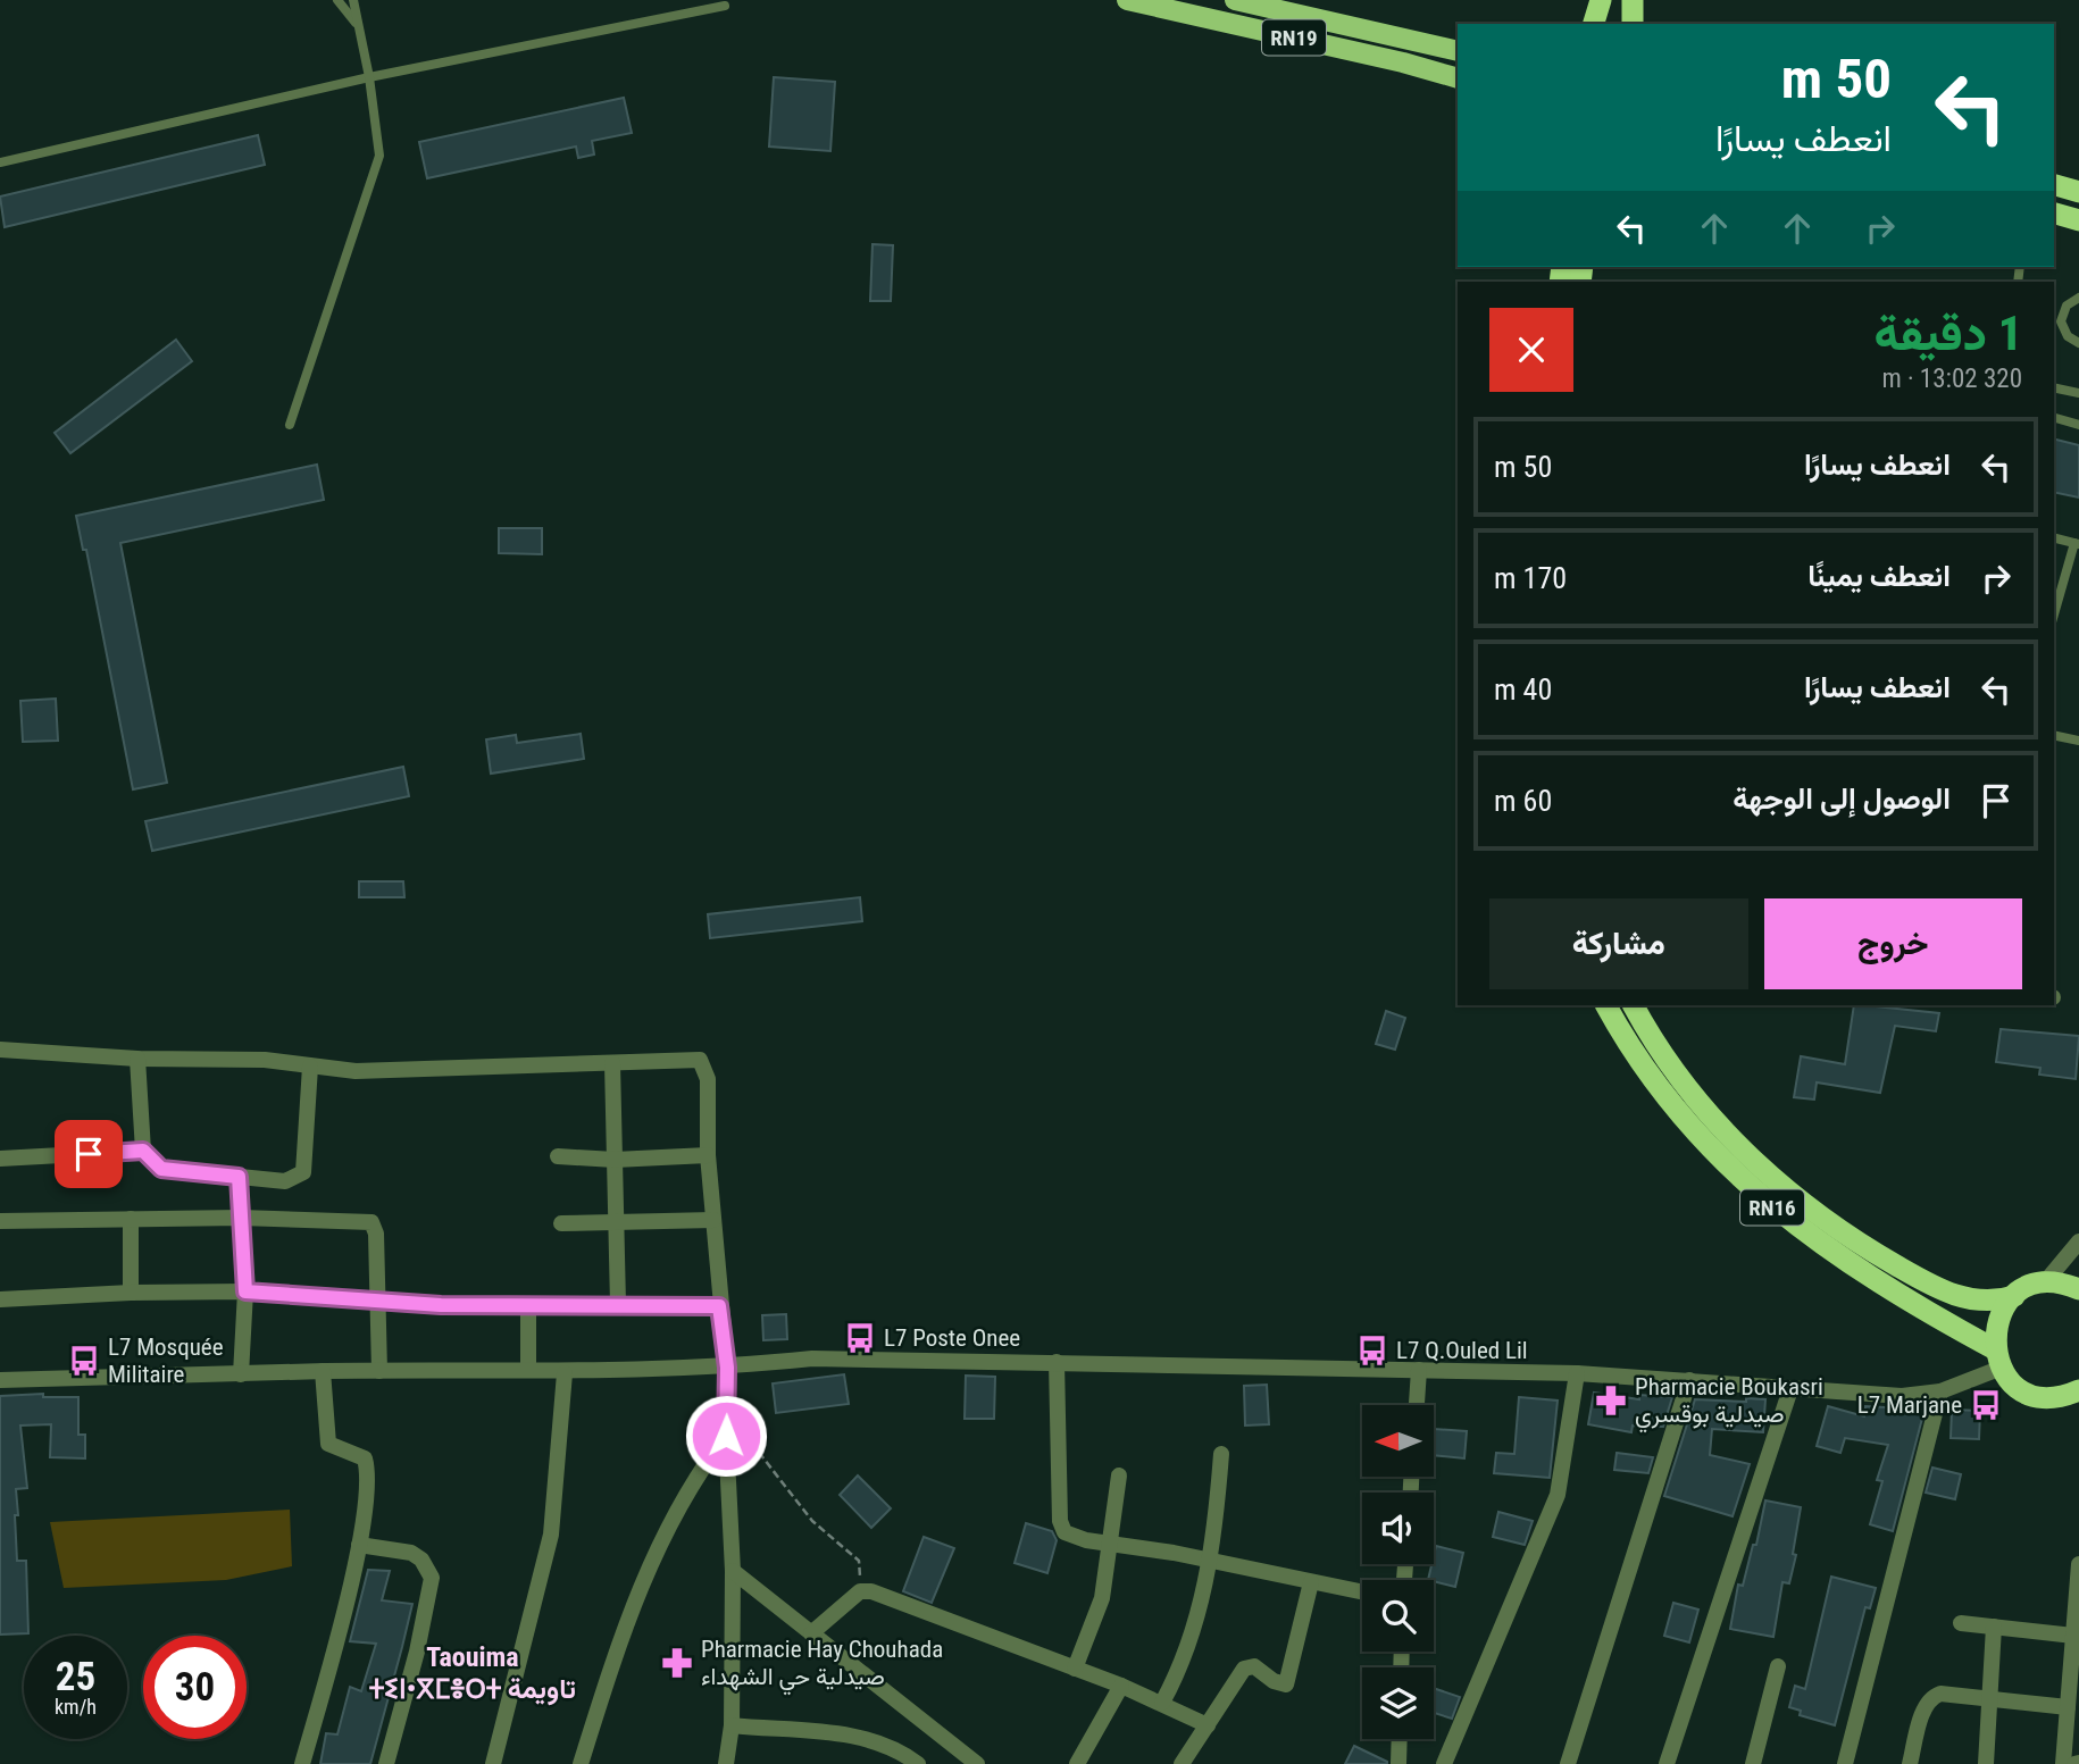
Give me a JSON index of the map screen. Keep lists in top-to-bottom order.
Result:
{
  "streets": {
    "highway": ["RN16"],
    "main road": ["RN19"]
  },
  "districts": ["Taouima ⵜⵉⵏ•ⴳⵎⴻⵔⵜ تاويمة"],
  "places": {
    "bus stop": [
      "L7 Poste Onee",
      "L7 Q.Ouled Lil",
      "L7 Mosquée Militaire",
      "L7 Marjane"
    ],
    "pharmacy": ["Pharmacie Boukasri صيدلية بوقسري", "Pharmacie Hay Chouhada صيدلية حي الشهداء"]
  },
  "north": "left",
  "page": {
    "turn": ["50 m", "انعطف يسارًا"],
    "heading": ["1 دقيقة", "320 m · 13:02"],
    "list": [
      {
        "name": "انعطف يسارًا",
        "value": "50 m"
      },
      {
        "name": "انعطف يمينًا",
        "value": "170 m"
      },
      {
        "name": "انعطف يسارًا",
        "value": "40 m"
      },
      {
        "name": "الوصول إلى الوجهة",
        "value": "60 m"
      }
    ],
    "buttons": ["خروج", "مشاركة"],
    "speed": "25 km/h",
    "limit": "30"
  }
}
